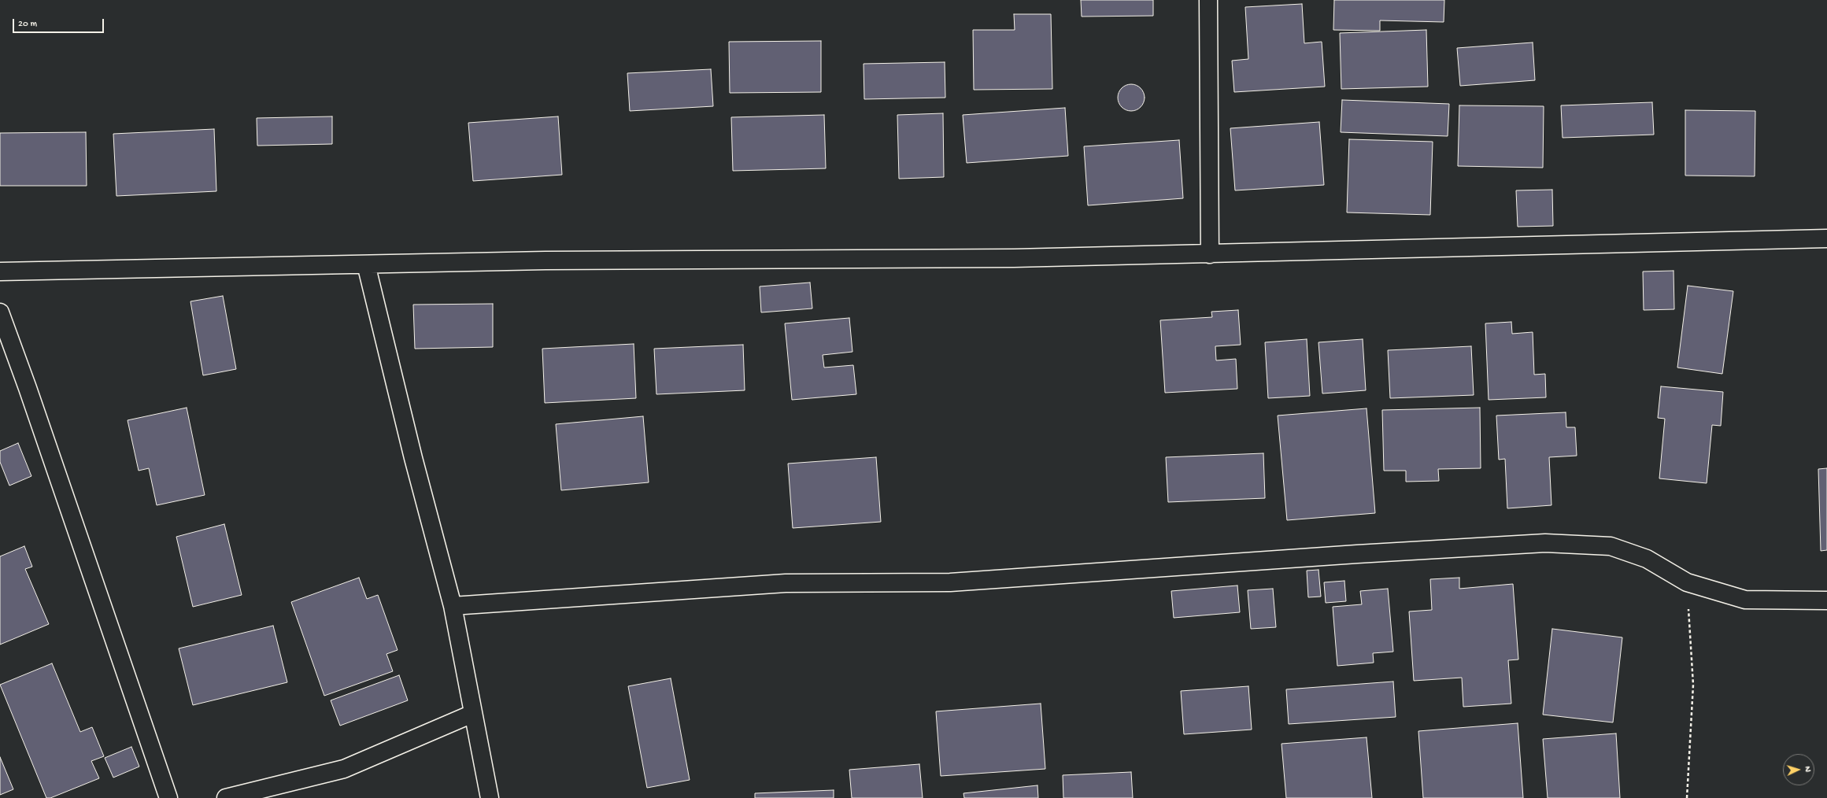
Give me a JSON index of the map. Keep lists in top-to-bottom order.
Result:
{
  "scale_bar": "20 m",
  "north": "right"
}
